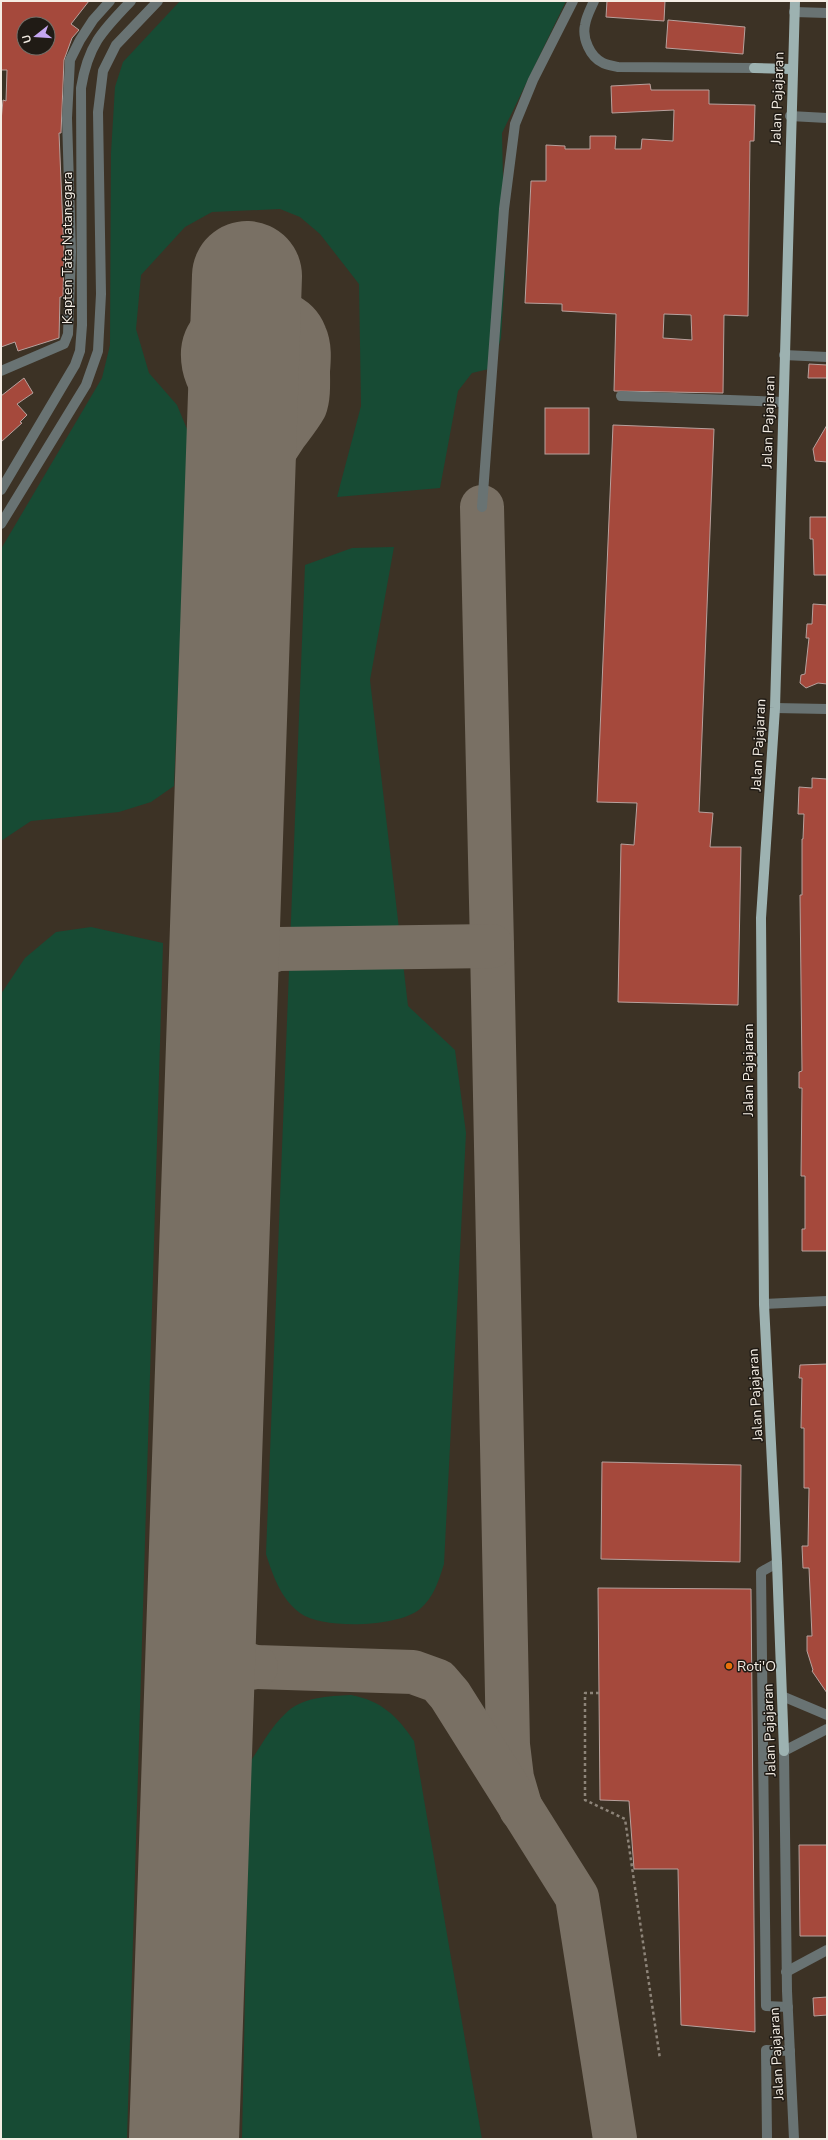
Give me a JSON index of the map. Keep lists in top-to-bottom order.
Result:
{
  "streets": {
    "main road": ["Jalan Pajajaran"],
    "street": ["Kapten Tata Natanegara"]
  },
  "places": ["Roti'O"],
  "north": "left"
}
